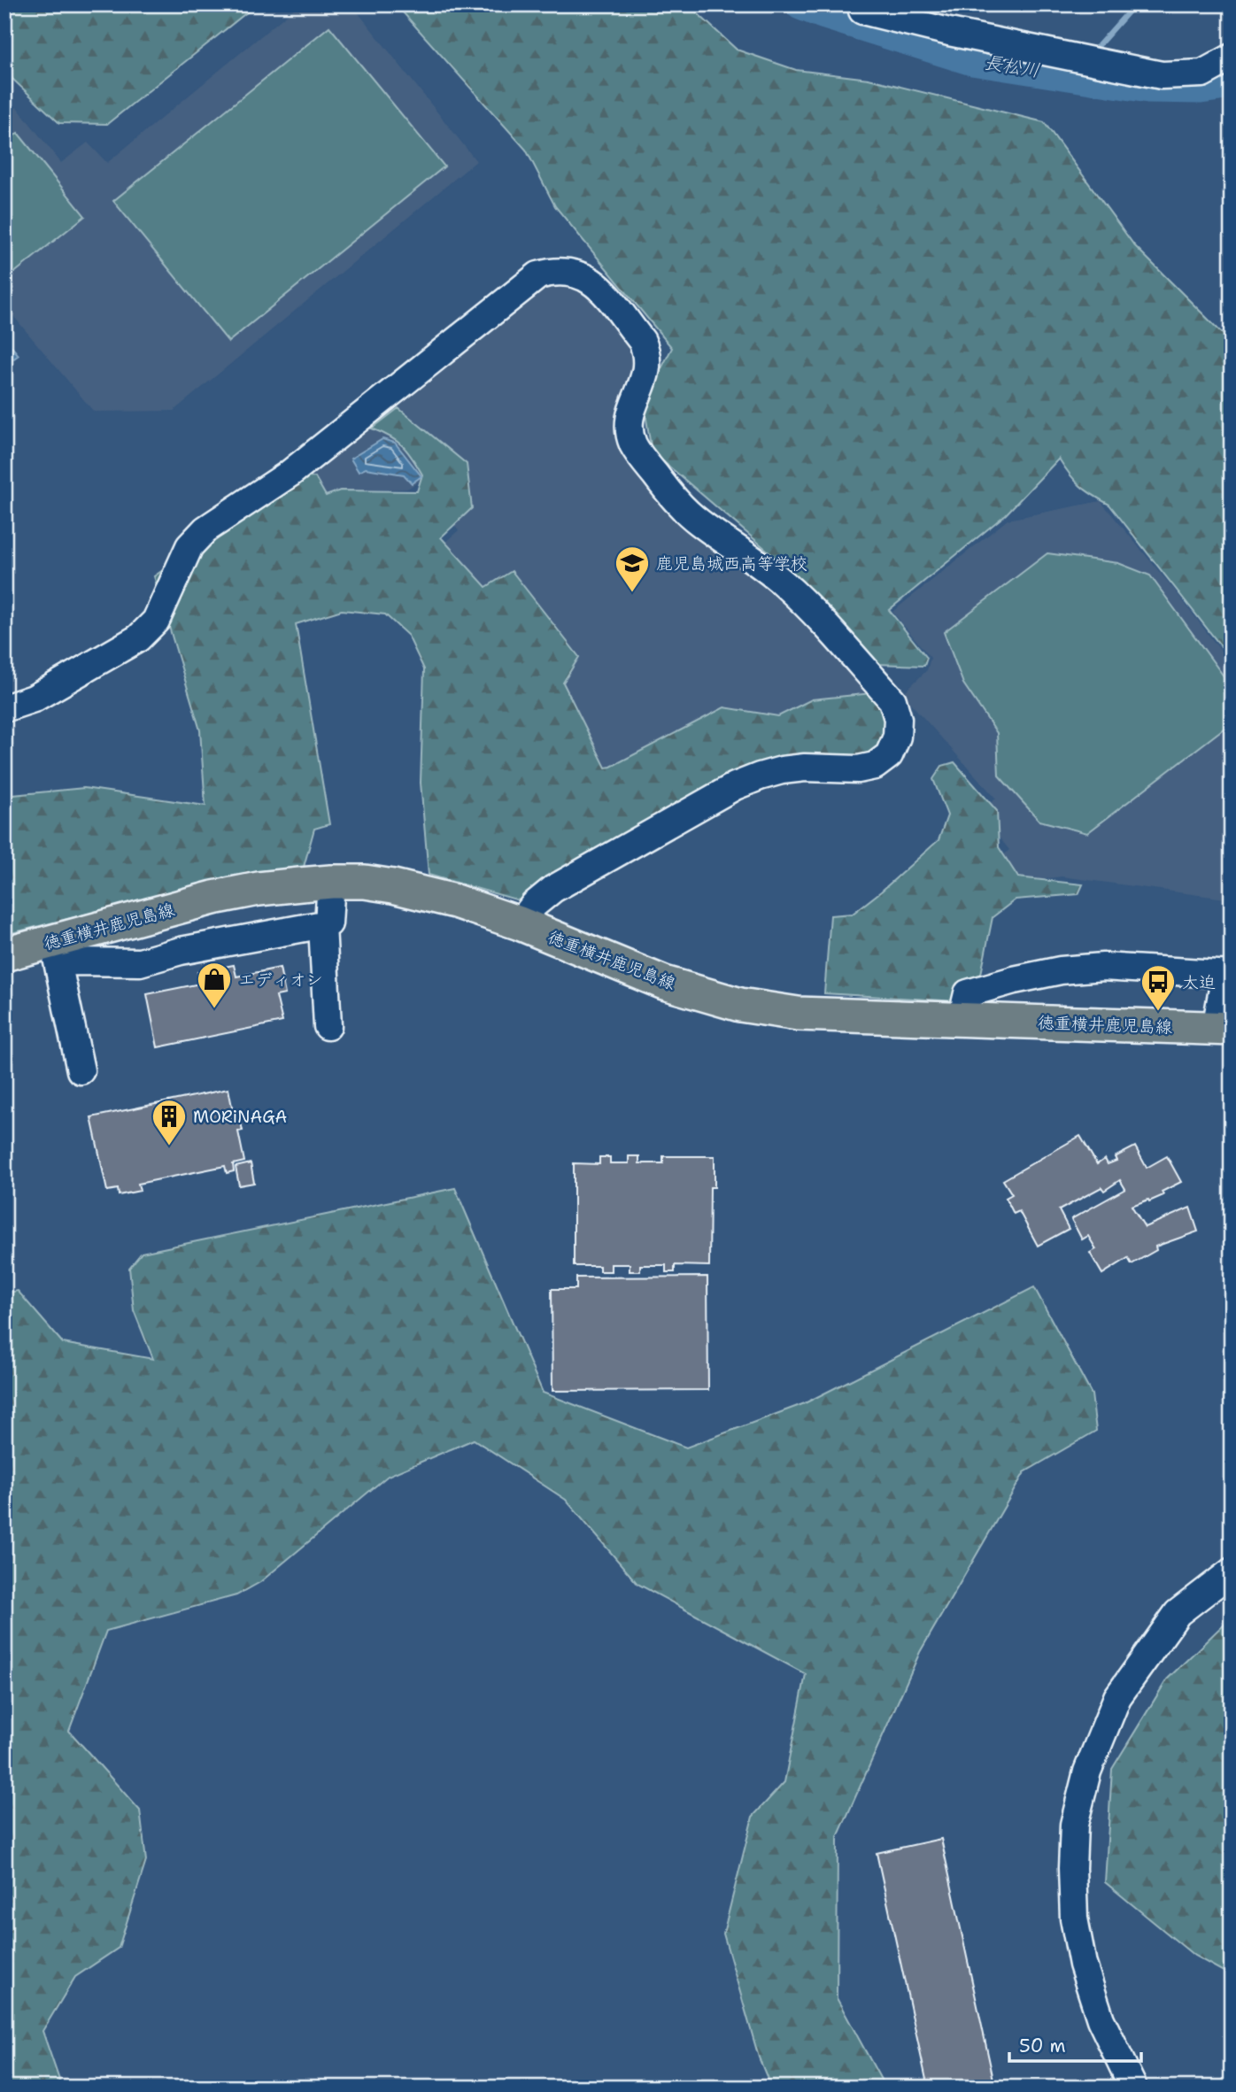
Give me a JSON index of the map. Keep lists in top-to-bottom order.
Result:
{
  "streets": {
    "main road": ["徳重横井鹿児島線"]
  },
  "water": ["長松川"],
  "places": {
    "school or university": ["鹿児島城西高等学校"],
    "shop": ["エディオン"],
    "bus stop": ["大迫"],
    "building": ["MORiNAGA"]
  },
  "scale_bar": "50 m"
}
